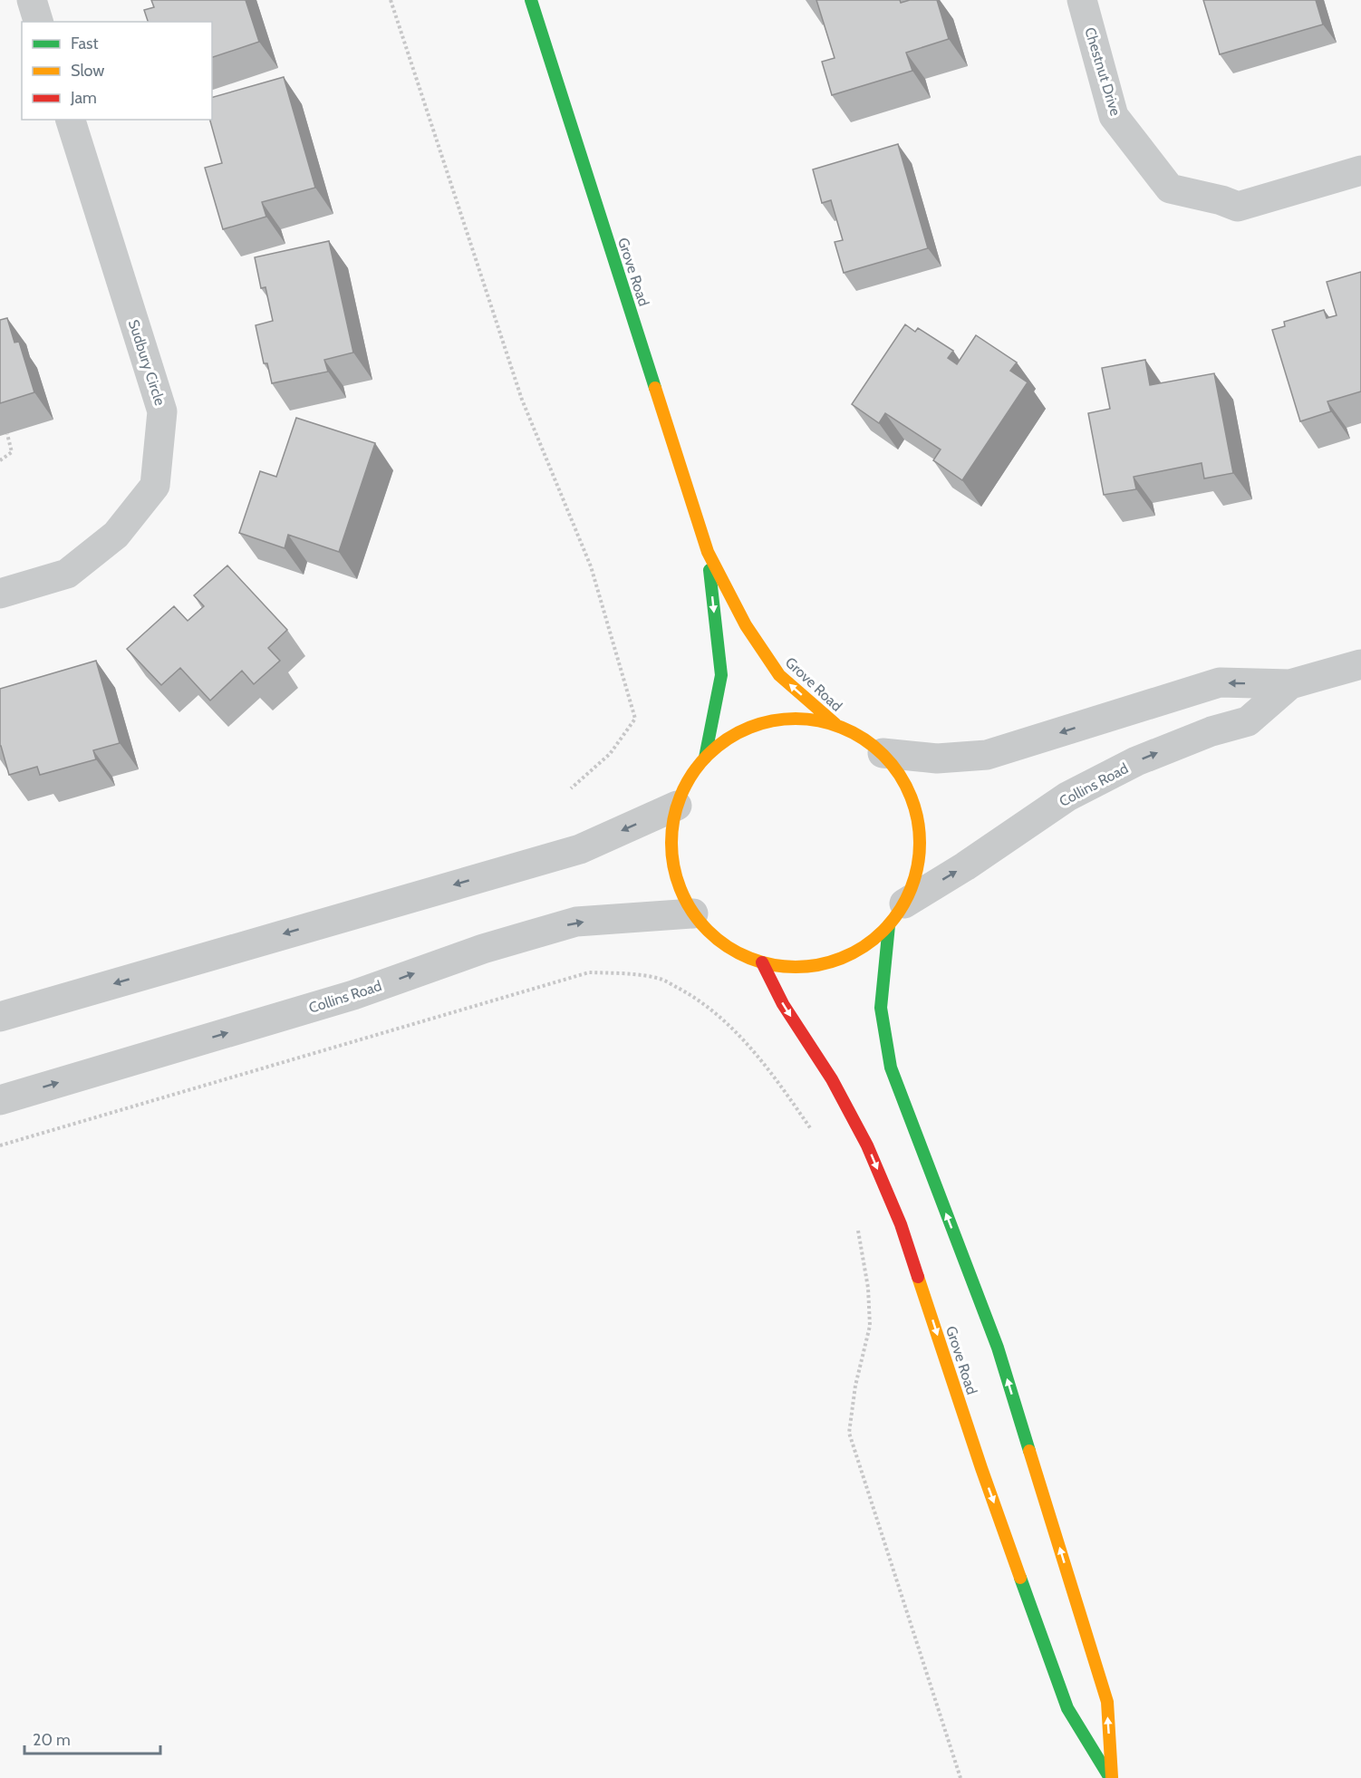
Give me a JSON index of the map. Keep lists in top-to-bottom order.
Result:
{
  "streets": {
    "street": [
      "Chestnut Drive",
      "Grove Road",
      "Sudbury Circle",
      "Collins Road"
    ]
  },
  "crossings": [
    ["Grove Road", "Collins Road"]
  ],
  "legend": ["Fast", "Slow", "Jam"],
  "scale_bar": "20 m"
}
